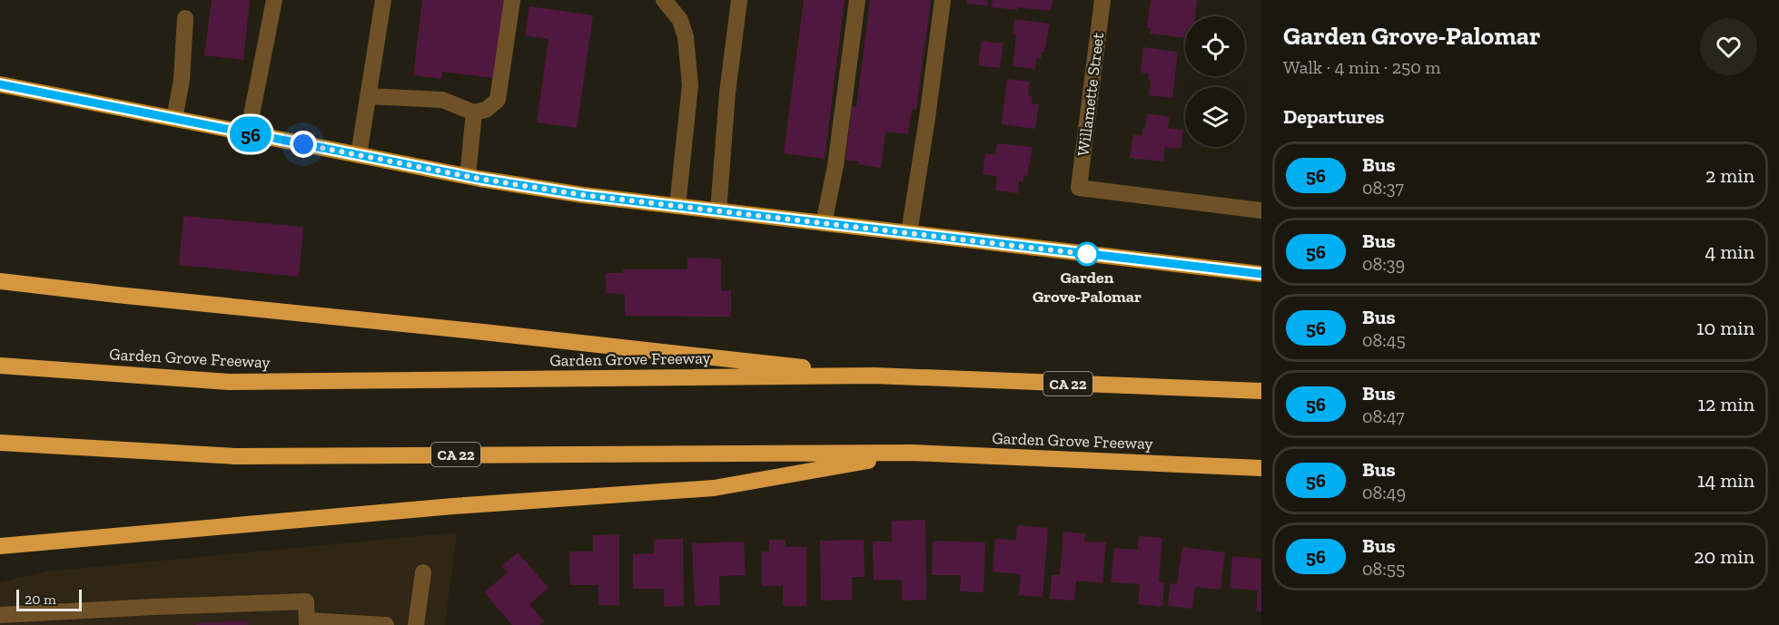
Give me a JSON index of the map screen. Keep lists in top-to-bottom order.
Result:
{
  "streets": {
    "highway": ["Garden Grove Freeway", "CA 22"],
    "street": ["Willamette Street"]
  },
  "places": ["Garden Grove-Palomar"],
  "lines": ["bus line 56"],
  "scale_bar": "20 m",
  "page": {
    "on_map": "56",
    "heading": [
      ["Garden Grove-Palomar", "Walk · 4 min · 250 m"],
      "Departures"
    ],
    "list": [
      {
        "mark": "56",
        "name": "Bus",
        "note": "08:37",
        "value": "2 min"
      },
      {
        "mark": "56",
        "name": "Bus",
        "note": "08:39",
        "value": "4 min"
      },
      {
        "mark": "56",
        "name": "Bus",
        "note": "08:45",
        "value": "10 min"
      },
      {
        "mark": "56",
        "name": "Bus",
        "note": "08:47",
        "value": "12 min"
      },
      {
        "mark": "56",
        "name": "Bus",
        "note": "08:49",
        "value": "14 min"
      },
      {
        "mark": "56",
        "name": "Bus",
        "note": "08:55",
        "value": "20 min"
      }
    ],
    "scale": "20 m"
  }
}
